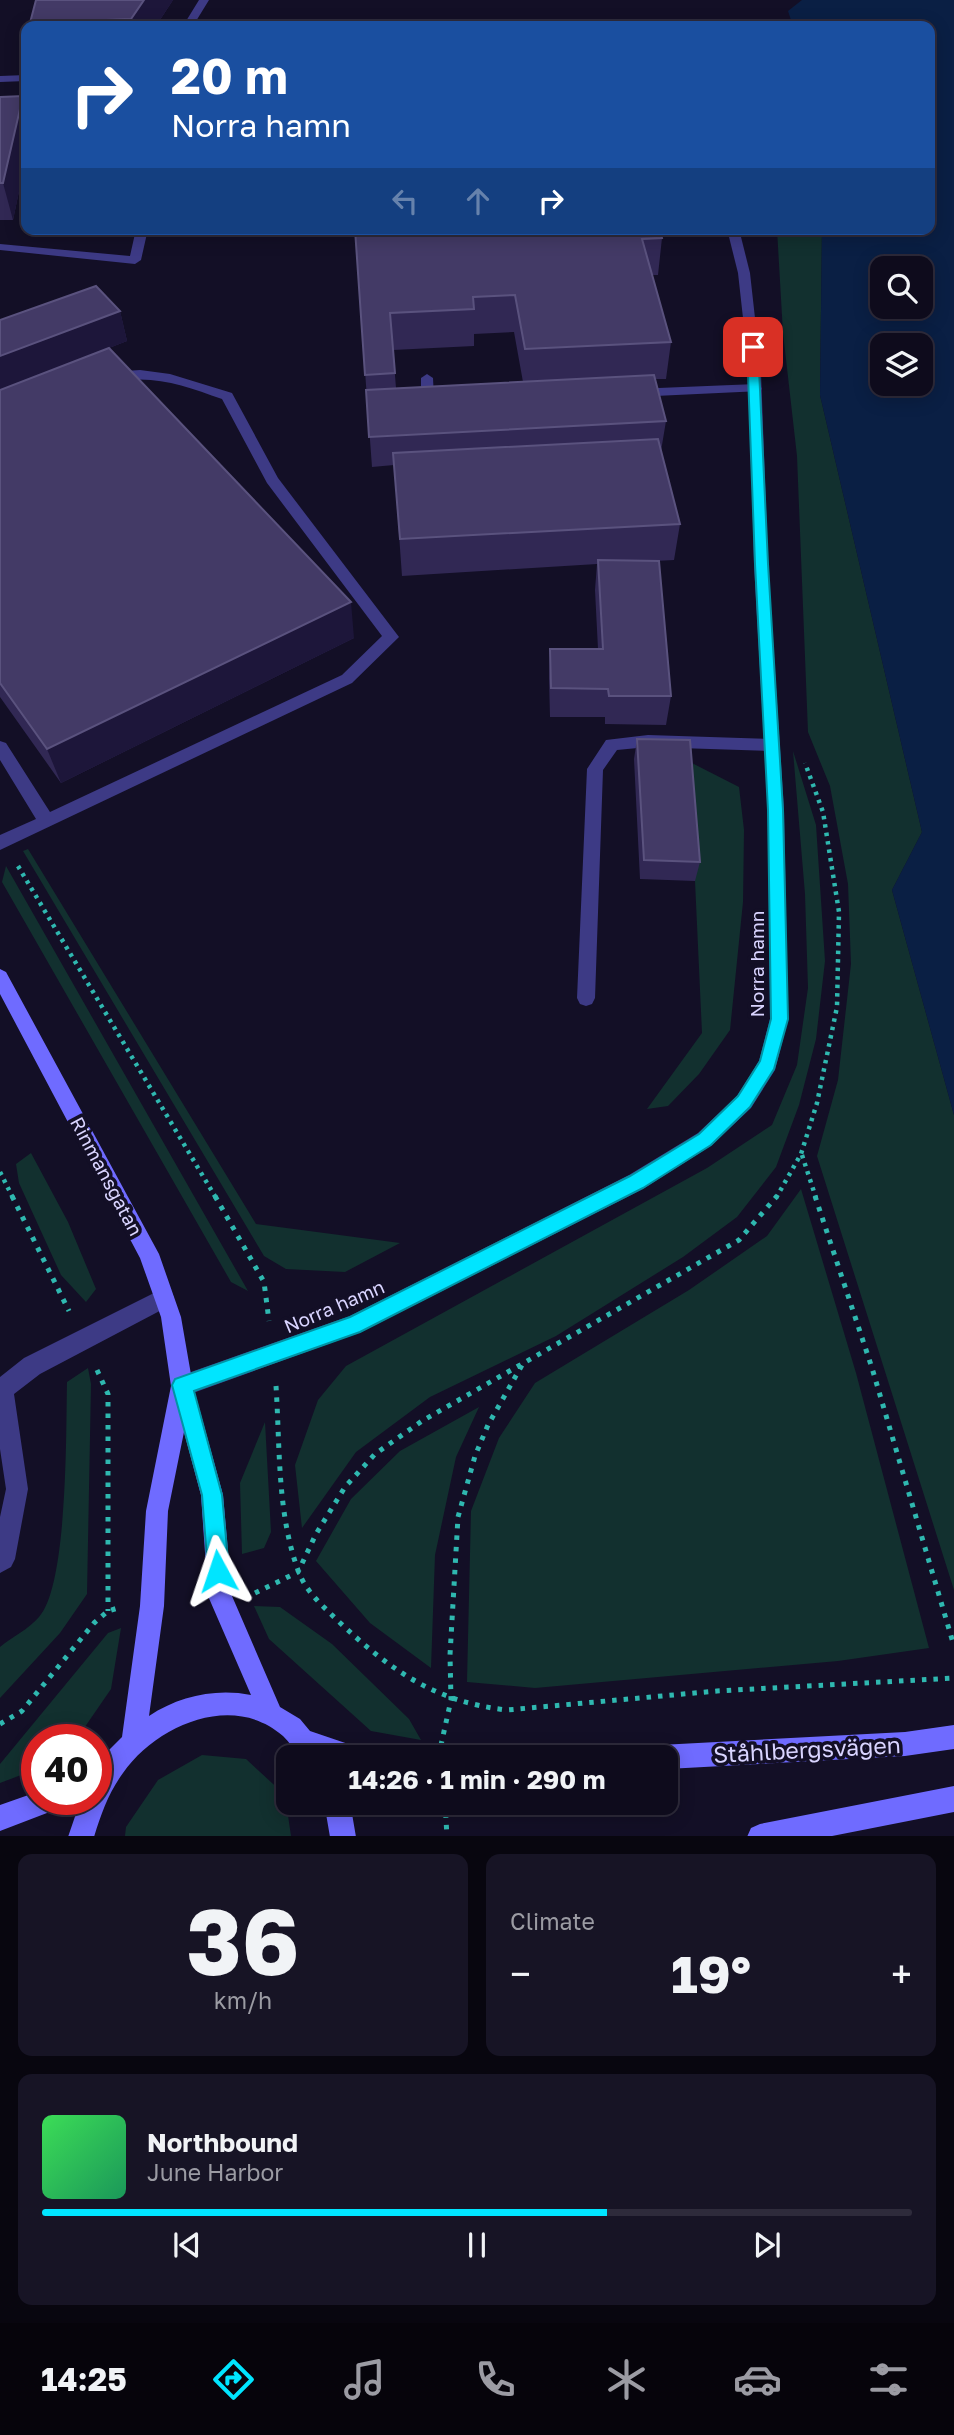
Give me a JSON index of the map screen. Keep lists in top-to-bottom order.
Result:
{
  "streets": {
    "street": ["Norra hamn", "Rinmansgatan", "Ståhlbergsvägen"]
  },
  "crossings": [
    ["Norra hamn", "Rinmansgatan"]
  ],
  "page": {
    "turn": ["20 m", "Norra hamn"],
    "limit": "40",
    "trip": "14:26 · 1 min · 290 m",
    "tile": [
      ["36", "km/h"],
      "Climate"
    ],
    "heat": ["−", "19°", "+"],
    "song": ["Northbound", "June Harbor"],
    "tabs": "14:25"
  }
}
